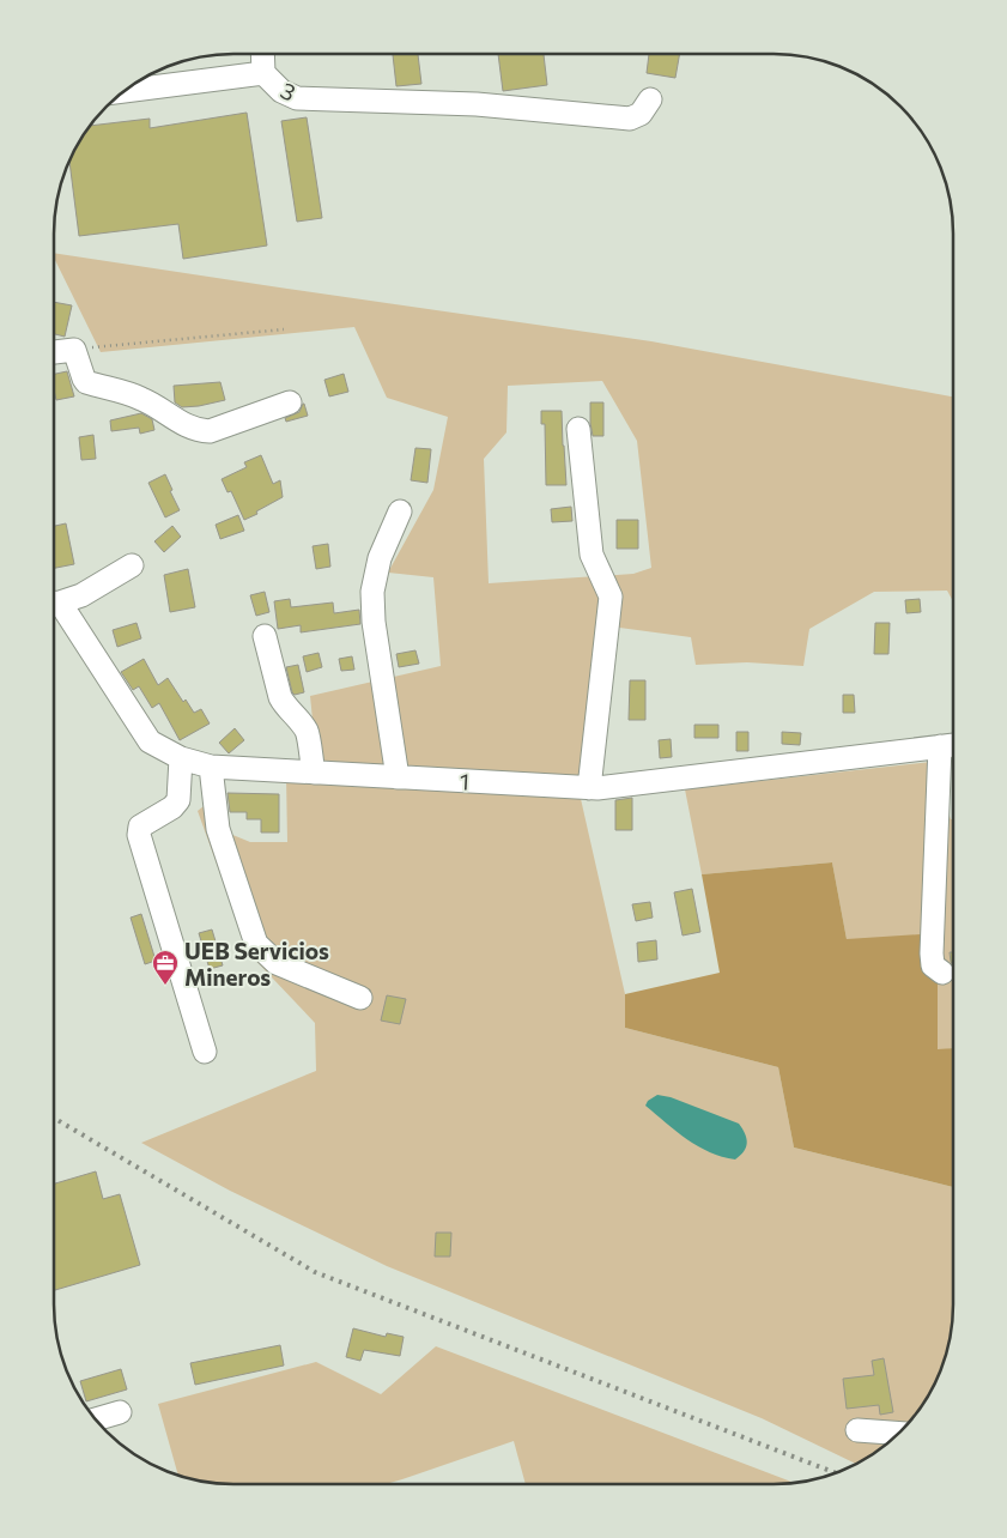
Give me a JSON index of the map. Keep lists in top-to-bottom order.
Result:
{
  "streets": {
    "street": ["3", "1"]
  },
  "places": {
    "office": ["UEB Servicios Mineros"]
  }
}
